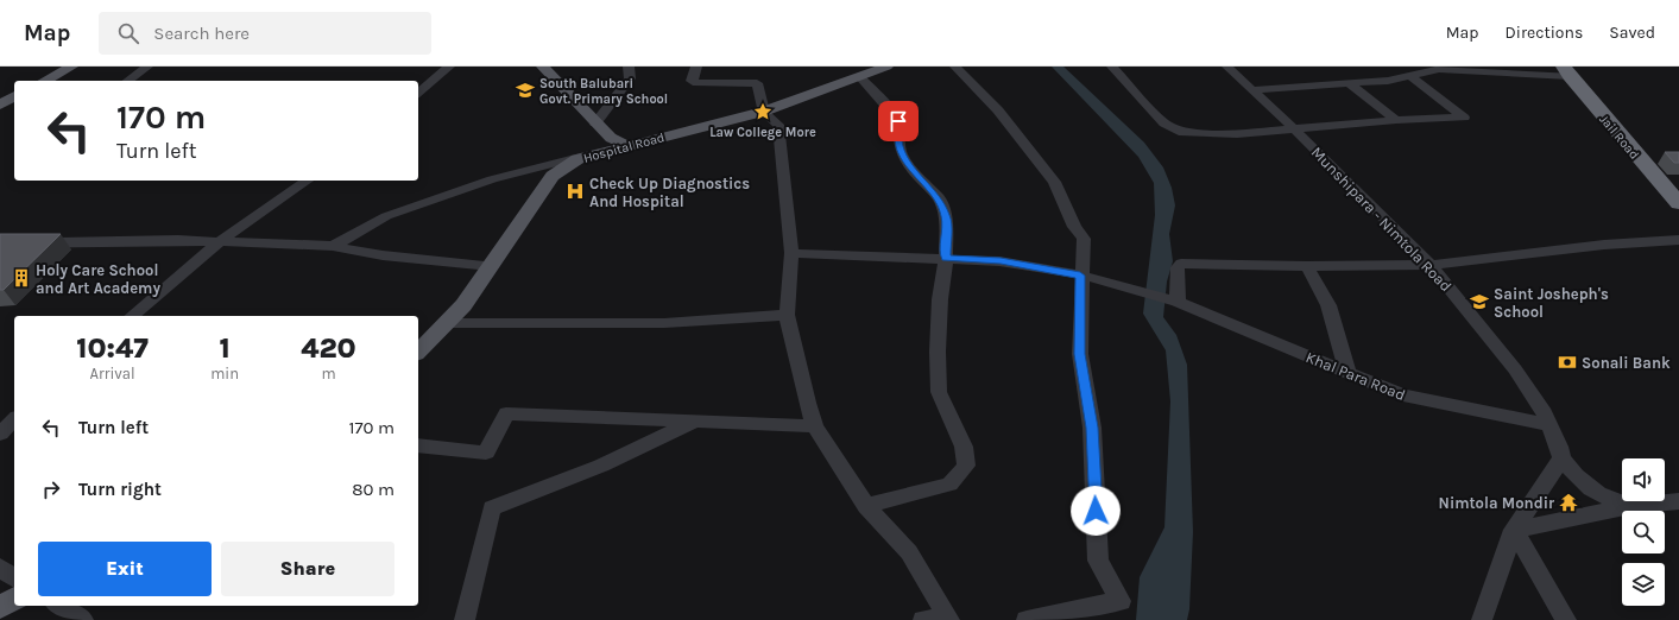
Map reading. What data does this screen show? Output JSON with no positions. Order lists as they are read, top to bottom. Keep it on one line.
{"streets":{"highway":["Jail Road"],"main road":["Hospital Road"],"street":["Munshipara - Nimtola Road","Khal Para Road"]},"crossings":[["Munshipara - Nimtola Road","Khal Para Road"]],"places":{"school or university":["South Balubari Govt. Primary School","Saint Josheph's School"],"place":["Law College More"],"hospital":["Check Up Diagnostics And Hospital"],"building":["Holy Care School and Art Academy"],"bank":["Sonali Bank"],"temple":["Nimtola Mondir"]},"page":{"header":"Map","search":"Search here","nav":["Map","Directions","Saved"],"turn":["170 m","Turn left"],"eta":["10:47","Arrival","1","min","420","m"],"list":[{"name":"Turn left","value":"170 m"},{"name":"Turn right","value":"80 m"}],"buttons":["Exit","Share"]}}
